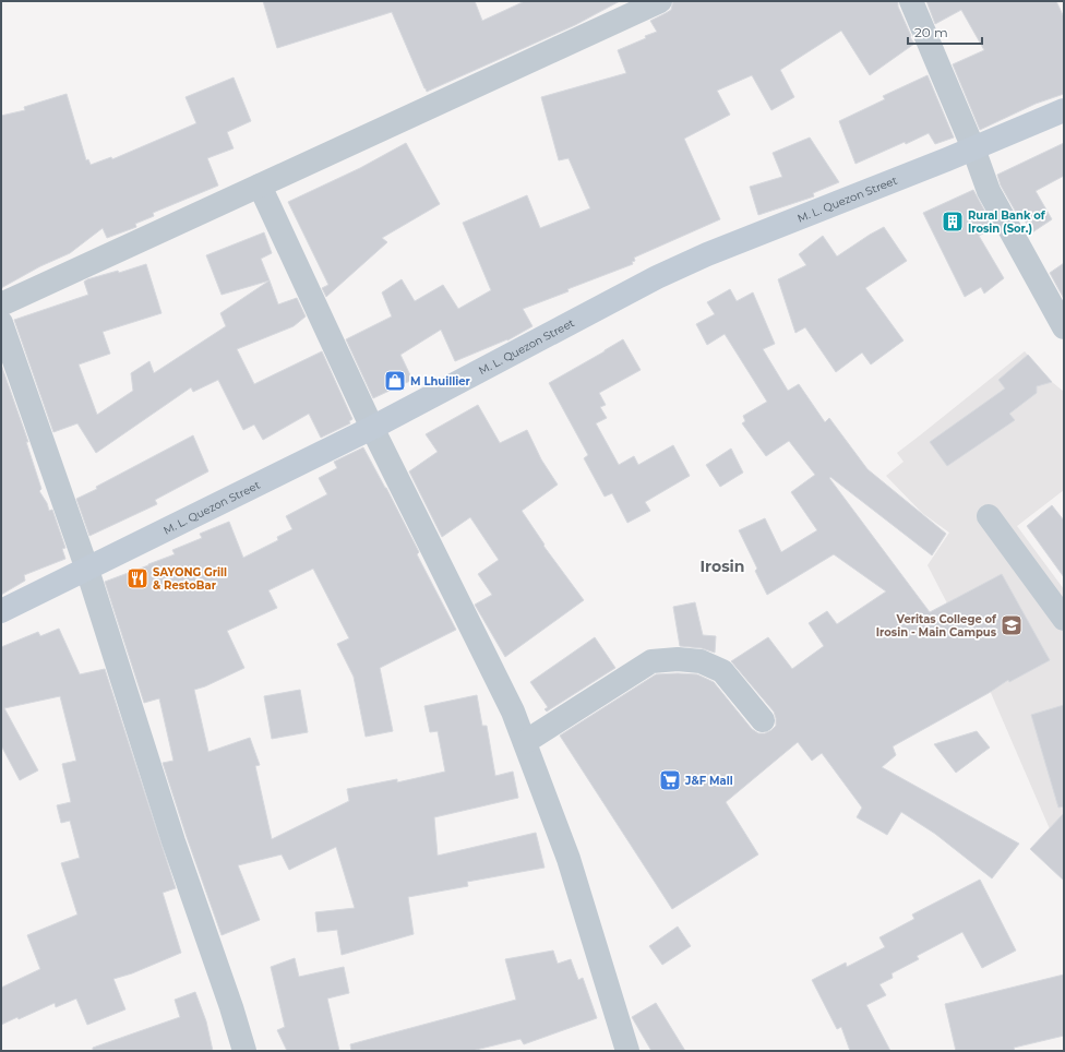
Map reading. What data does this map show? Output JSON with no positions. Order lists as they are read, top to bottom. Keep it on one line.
{"streets":{"main road":["M. L. Quezon Street"]},"districts":["Irosin"],"places":{"building":["Rural Bank of Irosin (Sor.)"],"shop":["M Lhuillier"],"restaurant":["SAYONG Grill & RestoBar"],"school or university":["Veritas College of Irosin - Main Campus"],"supermarket":["J&F Mall"]},"scale_bar":"20 m"}
